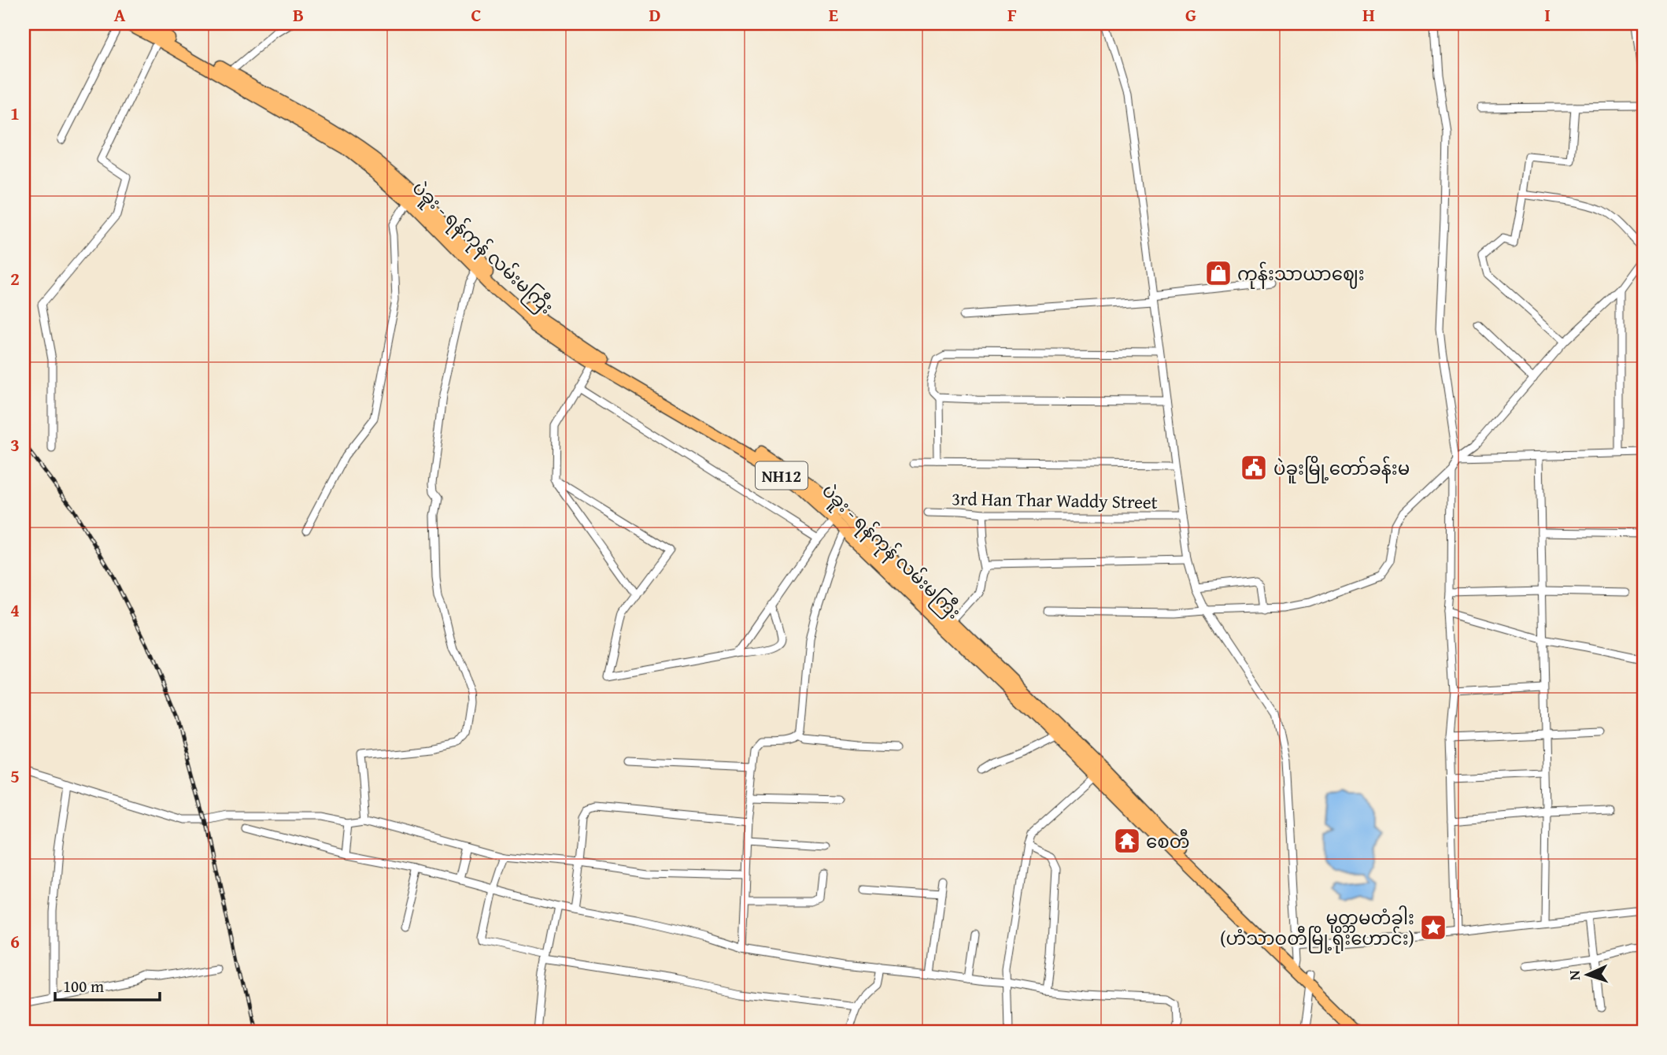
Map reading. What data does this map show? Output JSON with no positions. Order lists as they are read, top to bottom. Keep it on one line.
{"streets":{"highway":["ပဲခူး - ရန်ကုန် လမ်းမကြီး","NH12"],"street":["3rd Han Thar Waddy Street"]},"places":{"shop":["ကုန်းသာယာဈေး"],"public building":["ပဲခူးမြို့တော်ခန်းမ"],"temple":["စေတီ"],"place":["မုတ္တမတံခါး (ဟံသာဝတီမြို့ရိုးဟောင်း)"]},"scale_bar":"100 m","north":"left","grid":{"columns":["A","B","C","D","E","F","G","H","I"],"rows":["1","2","3","4","5","6"]}}
